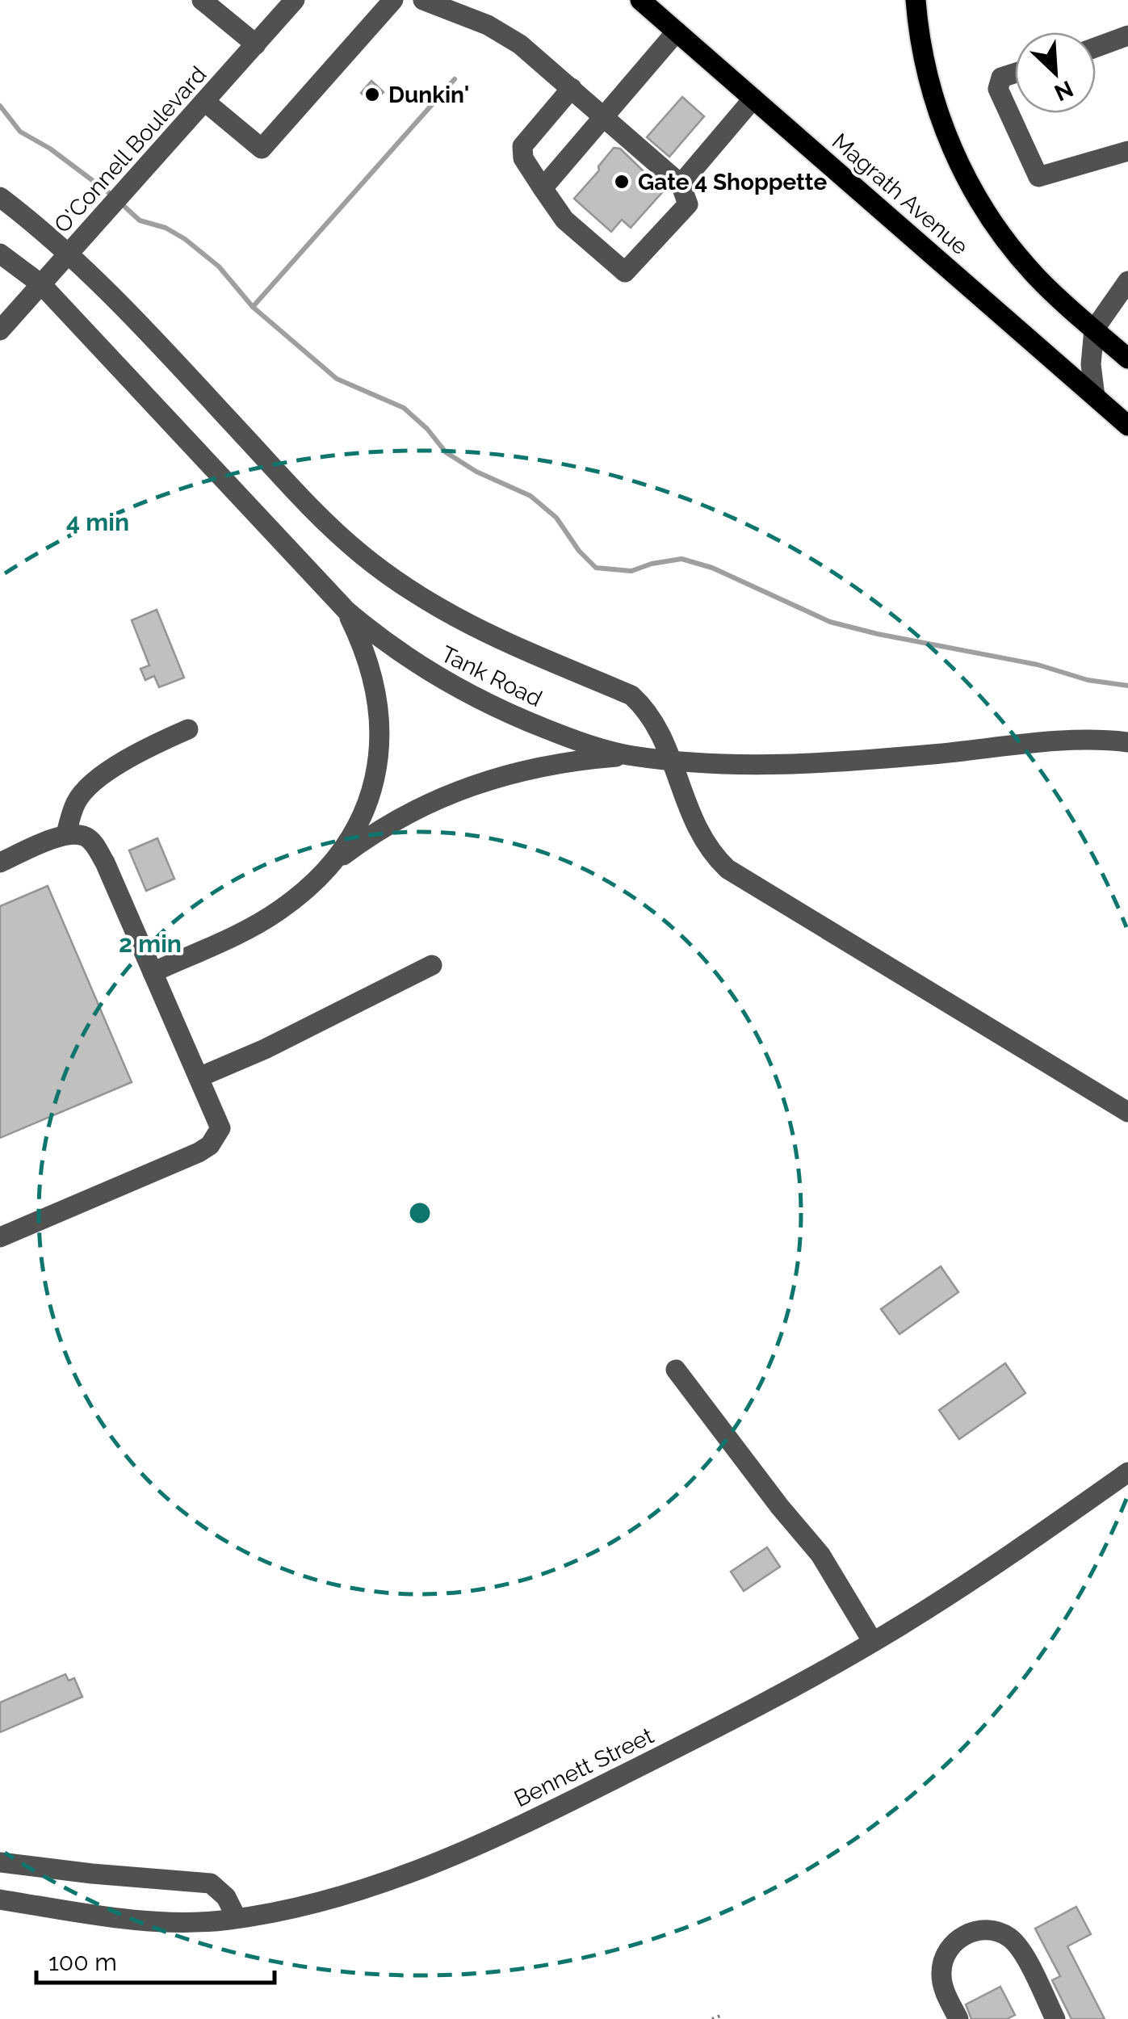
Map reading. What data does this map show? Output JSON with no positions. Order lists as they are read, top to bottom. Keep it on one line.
{"streets":{"main road":["Magrath Avenue"],"street":["O'Connell Boulevard","Tank Road","Bennett Street"]},"crossings":[["O'Connell Boulevard","Tank Road"]],"places":["Dunkin'","Gate 4 Shoppette"],"scale_bar":"100 m","north":"bottom right","rings":["4 min","2 min"]}
